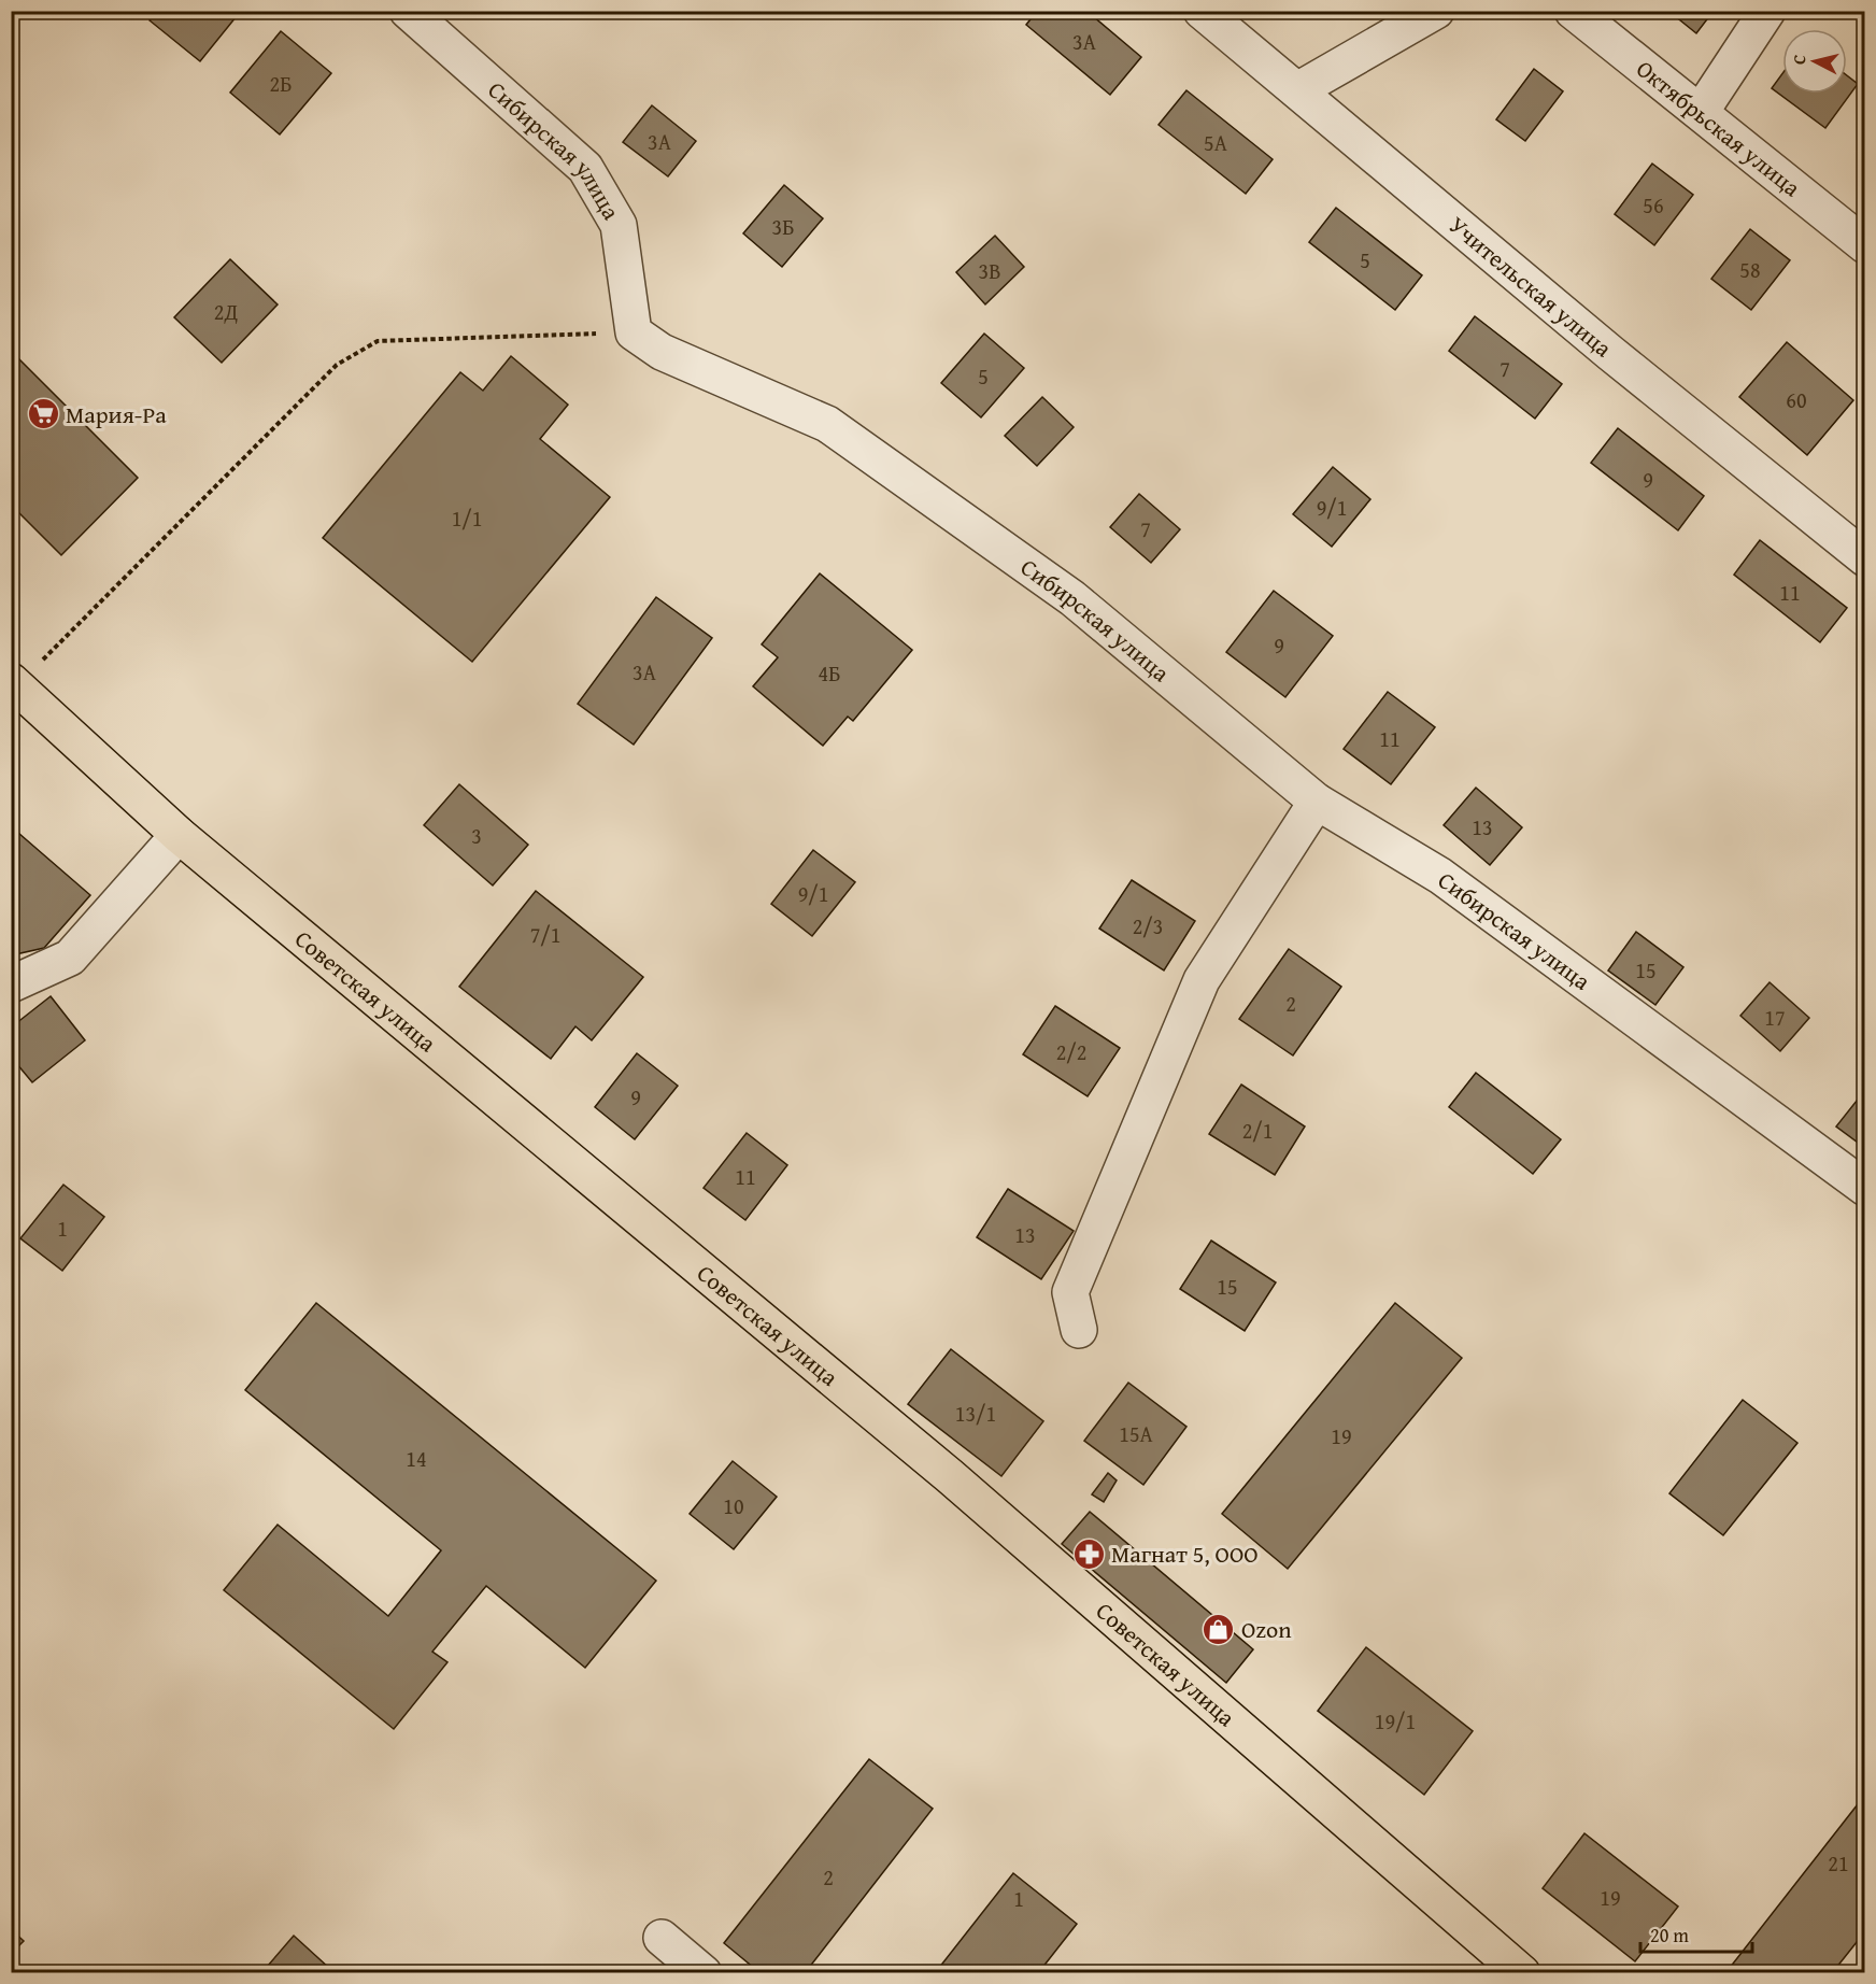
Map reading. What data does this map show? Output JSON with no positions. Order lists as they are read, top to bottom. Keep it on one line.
{"streets":{"main road":["Советская улица"],"street":["Октябрьская улица","Сибирская улица","Учительская улица"]},"places":{"supermarket":["Мария-Ра"],"pharmacy":["Магнат 5, ООО"],"shop":["Ozon"]},"house_numbers":["3А","2Б","3А","5А","56","3Б","5","58","3В","2Д","7","5","60","9","9/1","1/1","7","11","9","3А","4Б","11","13","3","9/1","2/3","7/1","15","2","17","2/2","9","2/1","11","1","13","15","13/1","15А","19","14","10","19/1","21","2","19","1"],"scale_bar":"20 m","north":"left"}
